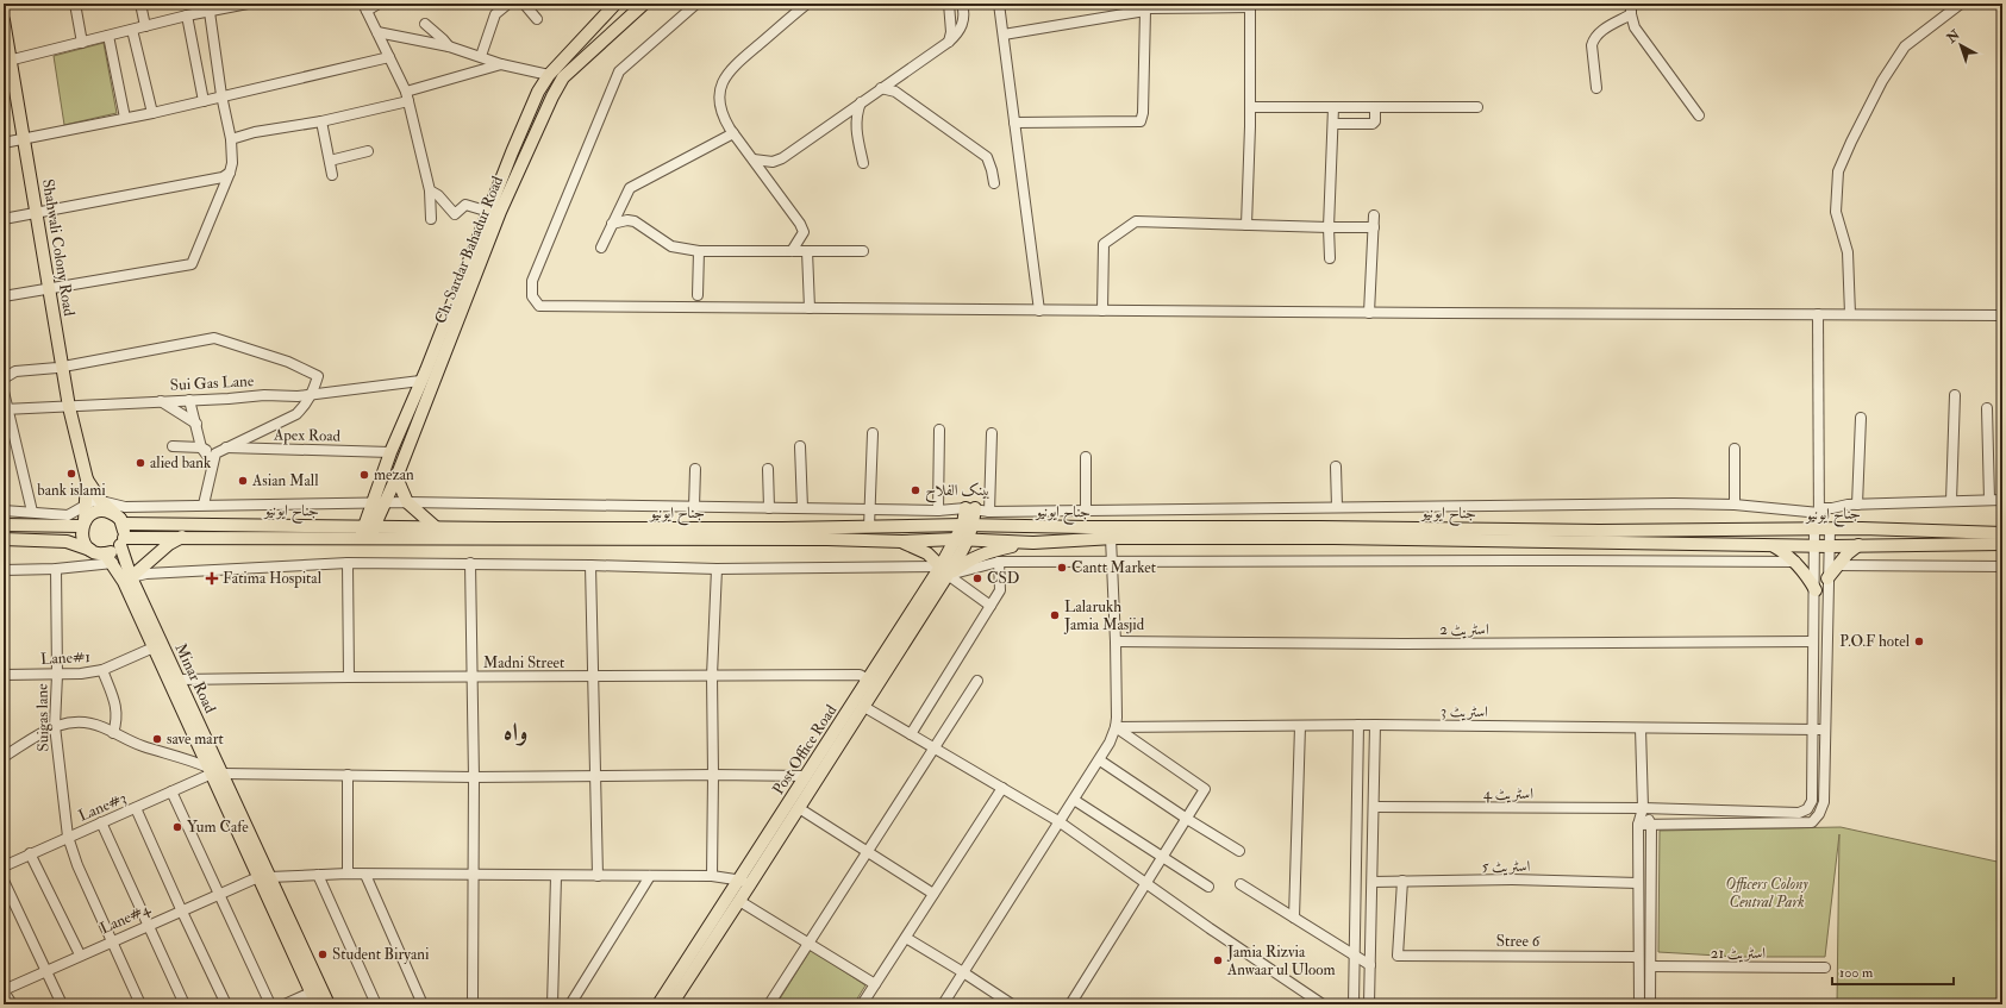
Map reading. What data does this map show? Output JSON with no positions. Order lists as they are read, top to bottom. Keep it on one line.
{"streets":{"main road":["Shahwali Colony Road","Ch. Sardar Bahadur Road","جناح ایونیو","Minar Road","Post Office Road"],"street":["Sui Gas Lane","Apex Road","اسٹریٹ 2","Lane#1","Madni Street","اسٹریٹ 3","Suigas lane","اسٹریٹ 4","Lane#3","اسٹریٹ 5","Lane#4","Stree 6","اسٹریٹ 21"]},"crossings":[["Shahwali Colony Road","Sui Gas Lane"],["Shahwali Colony Road","جناح ایونیو"],["Shahwali Colony Road","Minar Road"],["Ch. Sardar Bahadur Road","Sui Gas Lane"],["Ch. Sardar Bahadur Road","Apex Road"],["Ch. Sardar Bahadur Road","جناح ایونیو"],["جناح ایونیو","Minar Road"],["جناح ایونیو","Post Office Road"],["جناح ایونیو","اسٹریٹ 4"],["اسٹریٹ 2","اسٹریٹ 4"],["Lane#1","Minar Road"],["Lane#1","Suigas lane"],["Madni Street","Minar Road"],["Madni Street","Post Office Road"],["Minar Road","Lane#3"],["Minar Road","Lane#4"],["اسٹریٹ 3","اسٹریٹ 4"],["Suigas lane","Lane#3"],["Suigas lane","Lane#4"],["Post Office Road","Lane#4"],["اسٹریٹ 5","Stree 6"]],"districts":["واہ"],"parks":["Officers Colony Central Park"],"places":{"other":["alied bank","bank islami","mezan","Asian Mall","بینک الفلاح","Cantt Market","CSD","Lalarukh Jamia Masjid","P.O.F hotel","save mart","Yum Cafe","Student Biryani","Jamia Rizvia Anwaar ul Uloom"],"health":["Fatima Hospital"]},"scale_bar":"100 m","north":"top left"}
